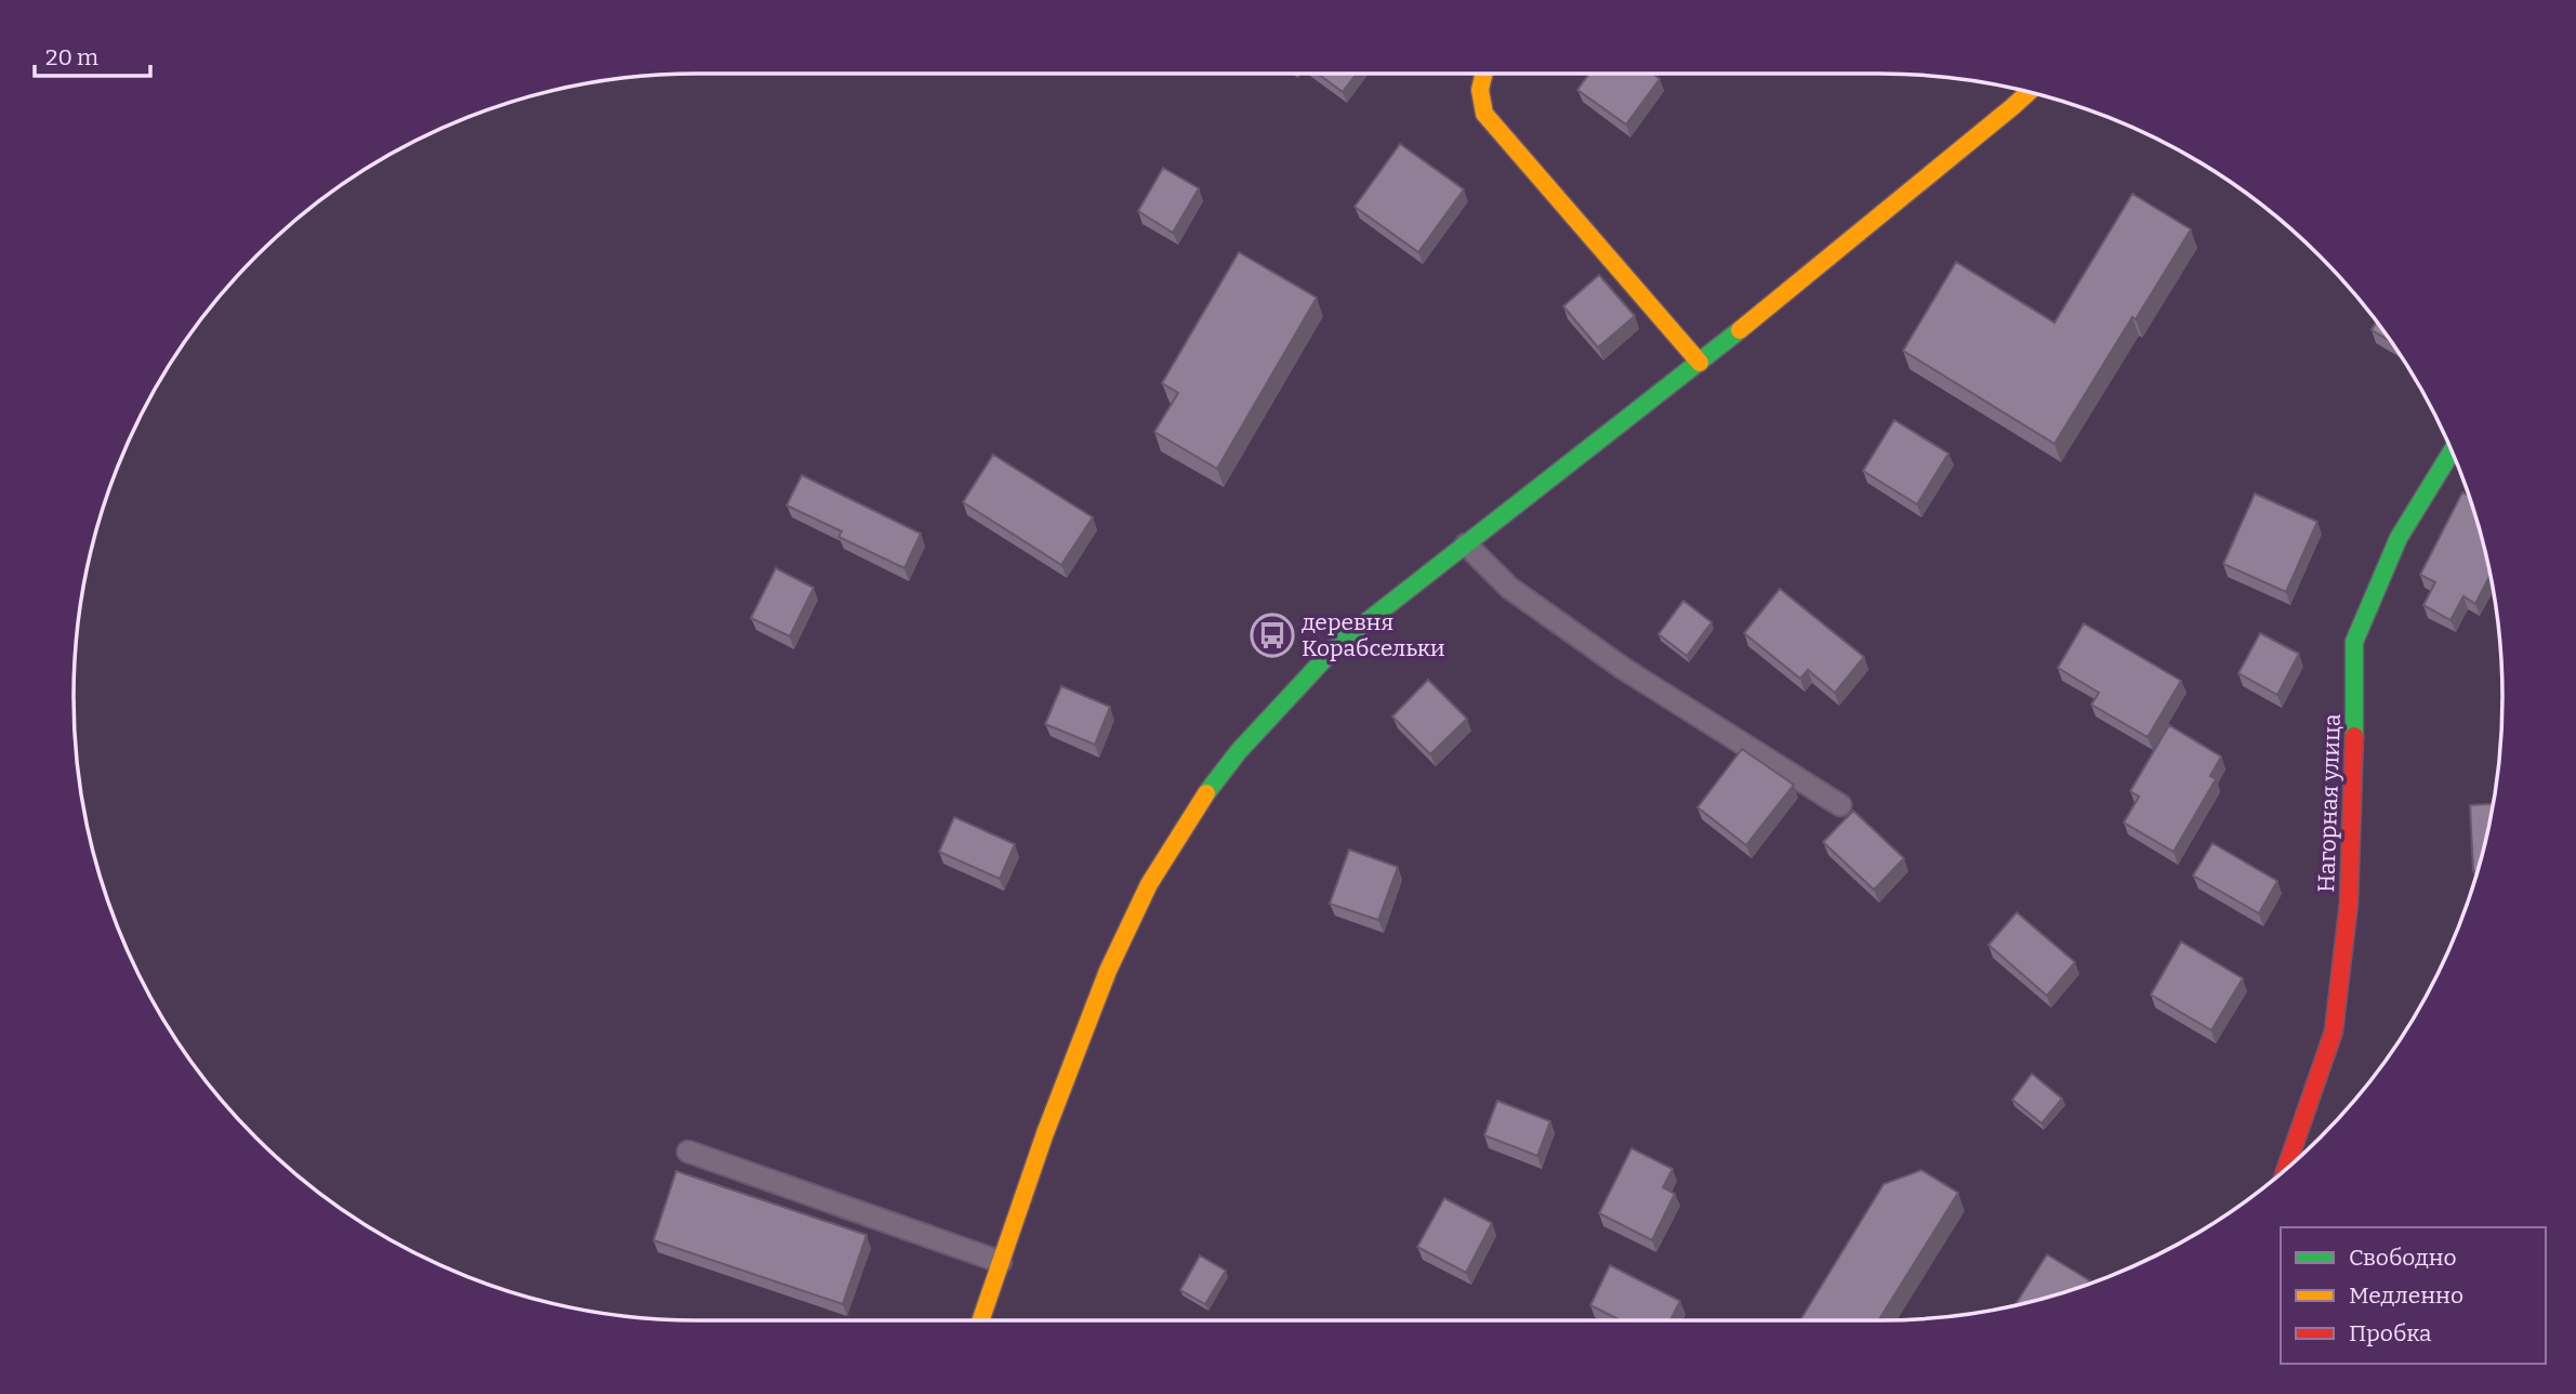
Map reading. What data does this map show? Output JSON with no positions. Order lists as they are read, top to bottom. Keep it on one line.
{"streets":{"main road":["Нагорная улица"]},"places":{"bus stop":["деревня Корабсельки"]},"legend":["Свободно","Медленно","Пробка"],"scale_bar":"20 m"}
